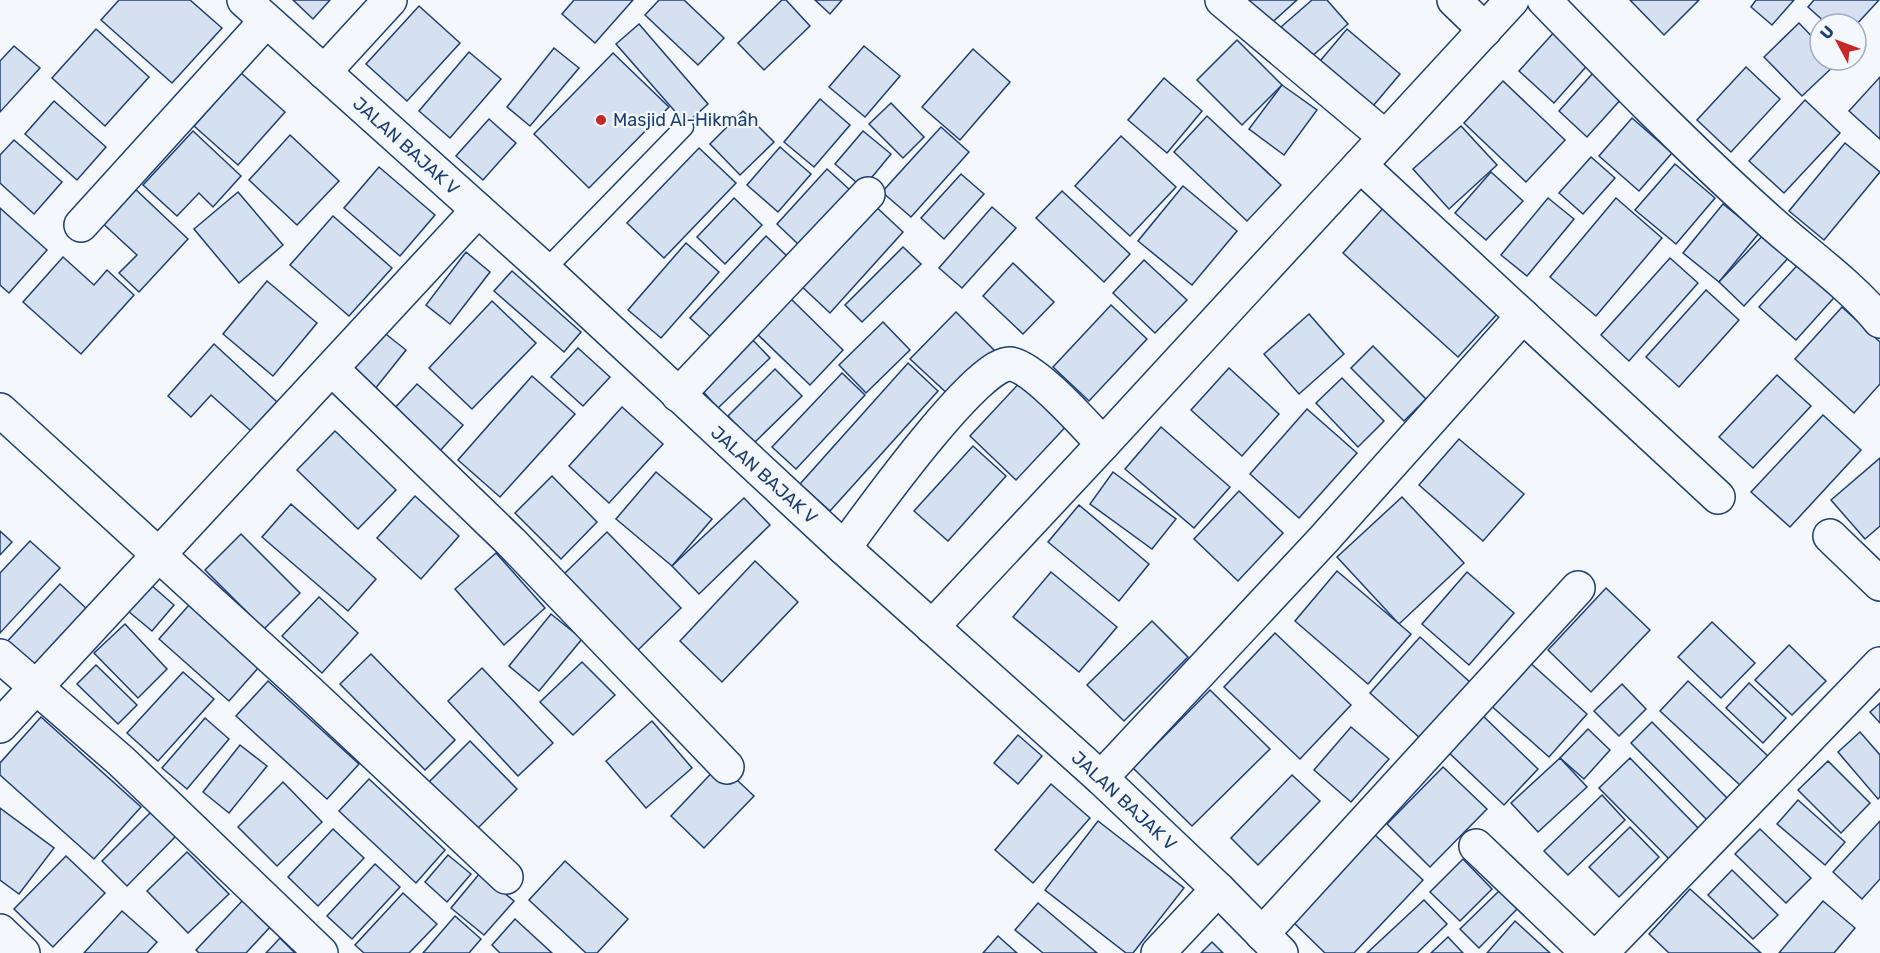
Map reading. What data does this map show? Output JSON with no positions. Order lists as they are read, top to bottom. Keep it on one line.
{"streets":{"street":["JALAN BAJAK V"]},"places":["Masjid Al-Hikmah"],"north":"top left"}
